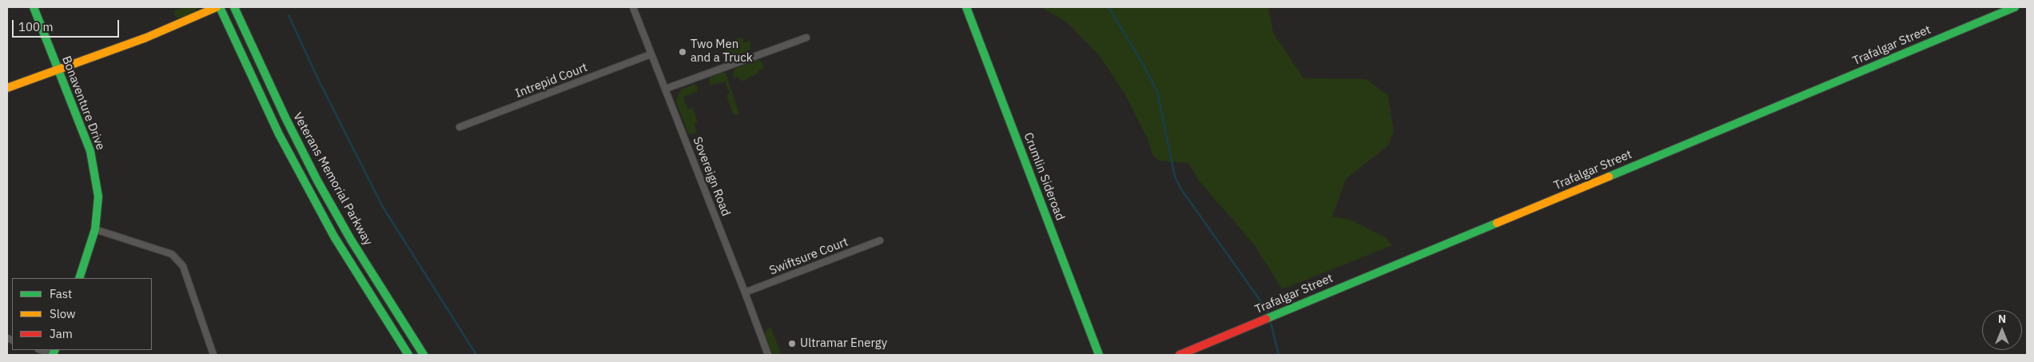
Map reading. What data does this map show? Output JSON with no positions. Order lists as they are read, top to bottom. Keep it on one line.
{"streets":{"main road":["Trafalgar Street","Bonaventure Drive","Crumlin Sideroad","Veterans Memorial Parkway"],"street":["Intrepid Court","Sovereign Road","Swiftsure Court"]},"crossings":[["Intrepid Court","Sovereign Road"],["Sovereign Road","Swiftsure Court"]],"places":["Two Men and a Truck","Ultramar Energy"],"legend":["Fast","Slow","Jam"],"scale_bar":"100 m","north":"top"}
